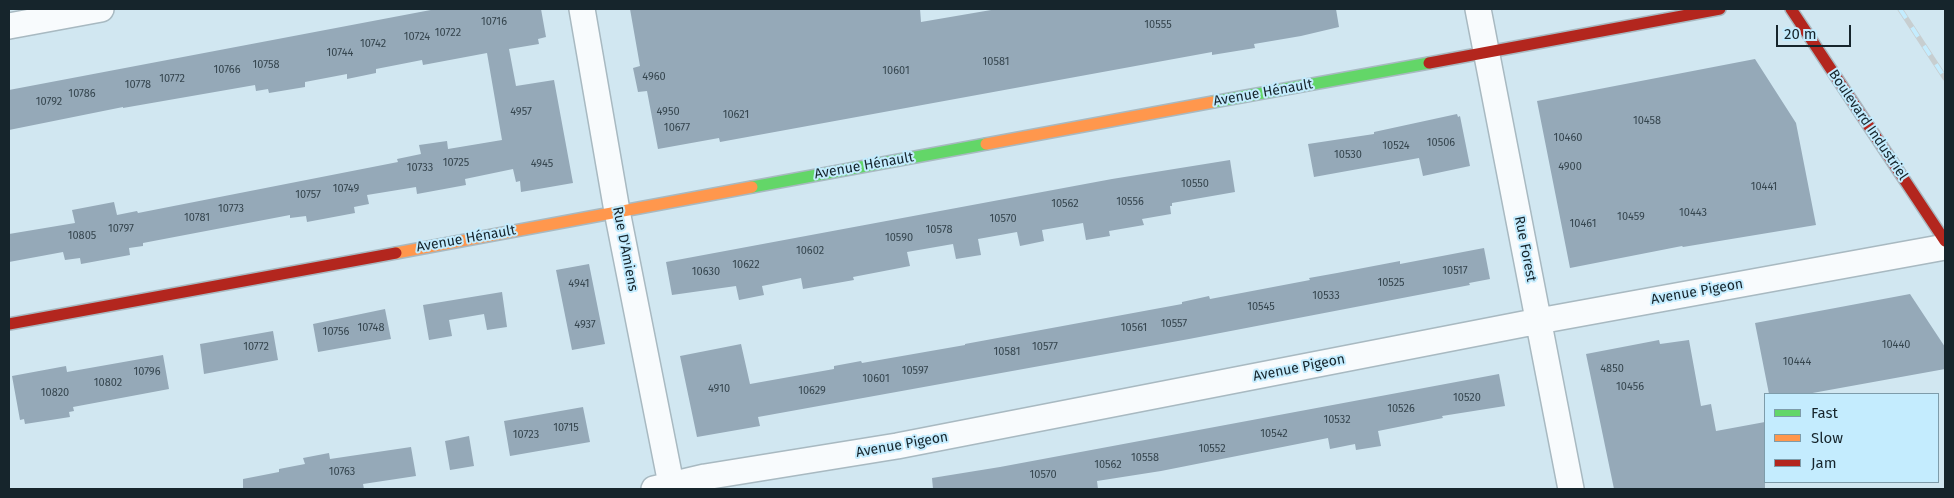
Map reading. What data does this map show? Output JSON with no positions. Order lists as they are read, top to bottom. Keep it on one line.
{"streets":{"street":["Avenue Hénault","Boulevard Industriel","Rue D'Amiens","Rue Forest","Avenue Pigeon"]},"crossings":[["Avenue Hénault","Rue D'Amiens"],["Avenue Hénault","Rue Forest"],["Rue D'Amiens","Avenue Pigeon"],["Rue Forest","Avenue Pigeon"]],"house_numbers":["10716","10555","10722","10724","10742","10744","10581","10758","10766","10601","4960","10772","10778","10786","10792","4957","4950","10621","10458","10677","10460","10506","10524","10530","10725","4945","4900","10733","10550","10441","10749","10757","10556","10562","10773","10443","10459","10781","10570","10461","10797","10578","10805","10590","10602","10622","10517","10630","10525","4941","10533","10545","10557","4937","10748","10561","10756","10440","10772","10577","10581","10444","4850","10597","10796","10601","10802","10456","4910","10629","10820","10520","10526","10532","10715","10542","10723","10552","10558","10562","10763","10570"],"legend":["Fast","Slow","Jam"],"scale_bar":"20 m"}
